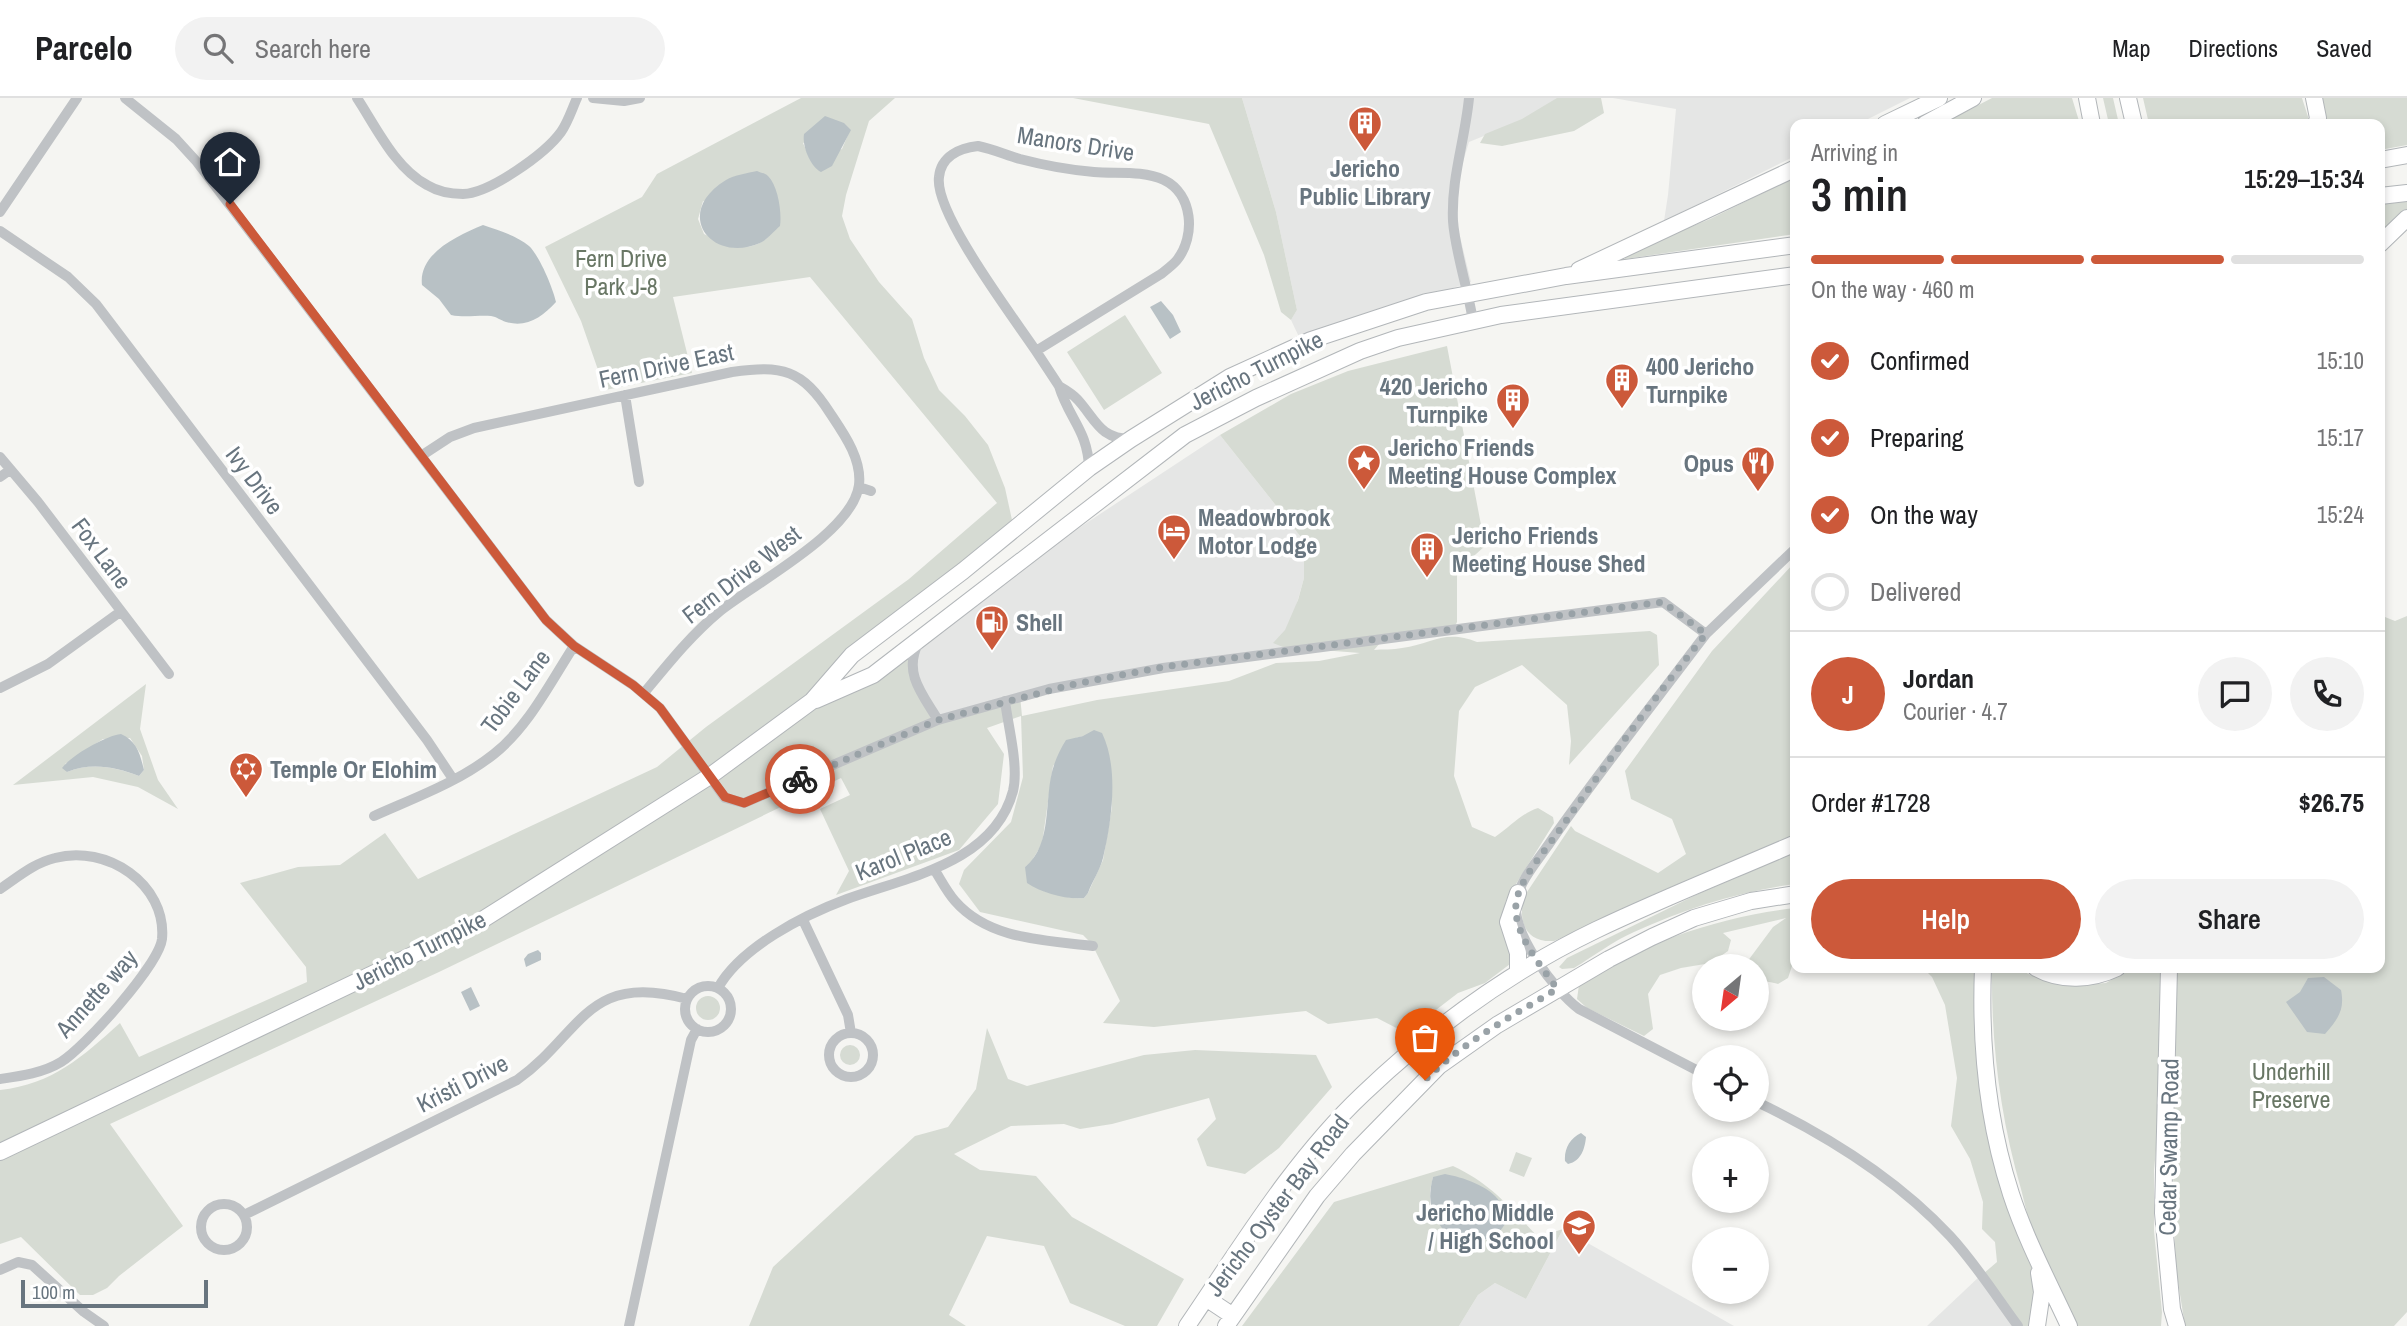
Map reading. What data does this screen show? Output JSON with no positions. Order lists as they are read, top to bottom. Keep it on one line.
{"streets":{"main road":["Jericho Turnpike","Cedar Swamp Road","Jericho Oyster Bay Road"],"street":["Manors Drive","Fern Drive East","Ivy Drive","Fox Lane","Fern Drive West","Tobie Lane","Karol Place","Annette way","Kristi Drive"]},"crossings":[["Manors Drive","Jericho Turnpike"],["Fern Drive East","Fern Drive West"],["Ivy Drive","Tobie Lane"],["Karol Place","Kristi Drive"]],"parks":["Fern Drive Park J-8","Underhill Preserve"],"places":{"building":["Jericho Public Library","400 Jericho Turnpike","420 Jericho Turnpike","Jericho Friends Meeting House Shed"],"place":["Jericho Friends Meeting House Complex"],"restaurant":["Opus"],"hotel":["Meadowbrook Motor Lodge"],"fuel station":["Shell"],"synagogue":["Temple Or Elohim"],"school or university":["Jericho Middle / High School"]},"scale_bar":"100 m","north":"bottom left","page":{"header":"Parcelo","search":"Search here","nav":["Map","Directions","Saved"],"heading":["3 min","Arriving in","15:29–15:34"],"panel":["Jordan","Courier · 4.7","Order #1728","$26.75"],"bar":"On the way · 460 m","list":[["Confirmed","15:10"],["Preparing","15:17"],["On the way","15:24"],"Delivered"],"round":"J","buttons":["Help","Share"],"map_buttons":["+","−"],"scale":"100 m"}}
